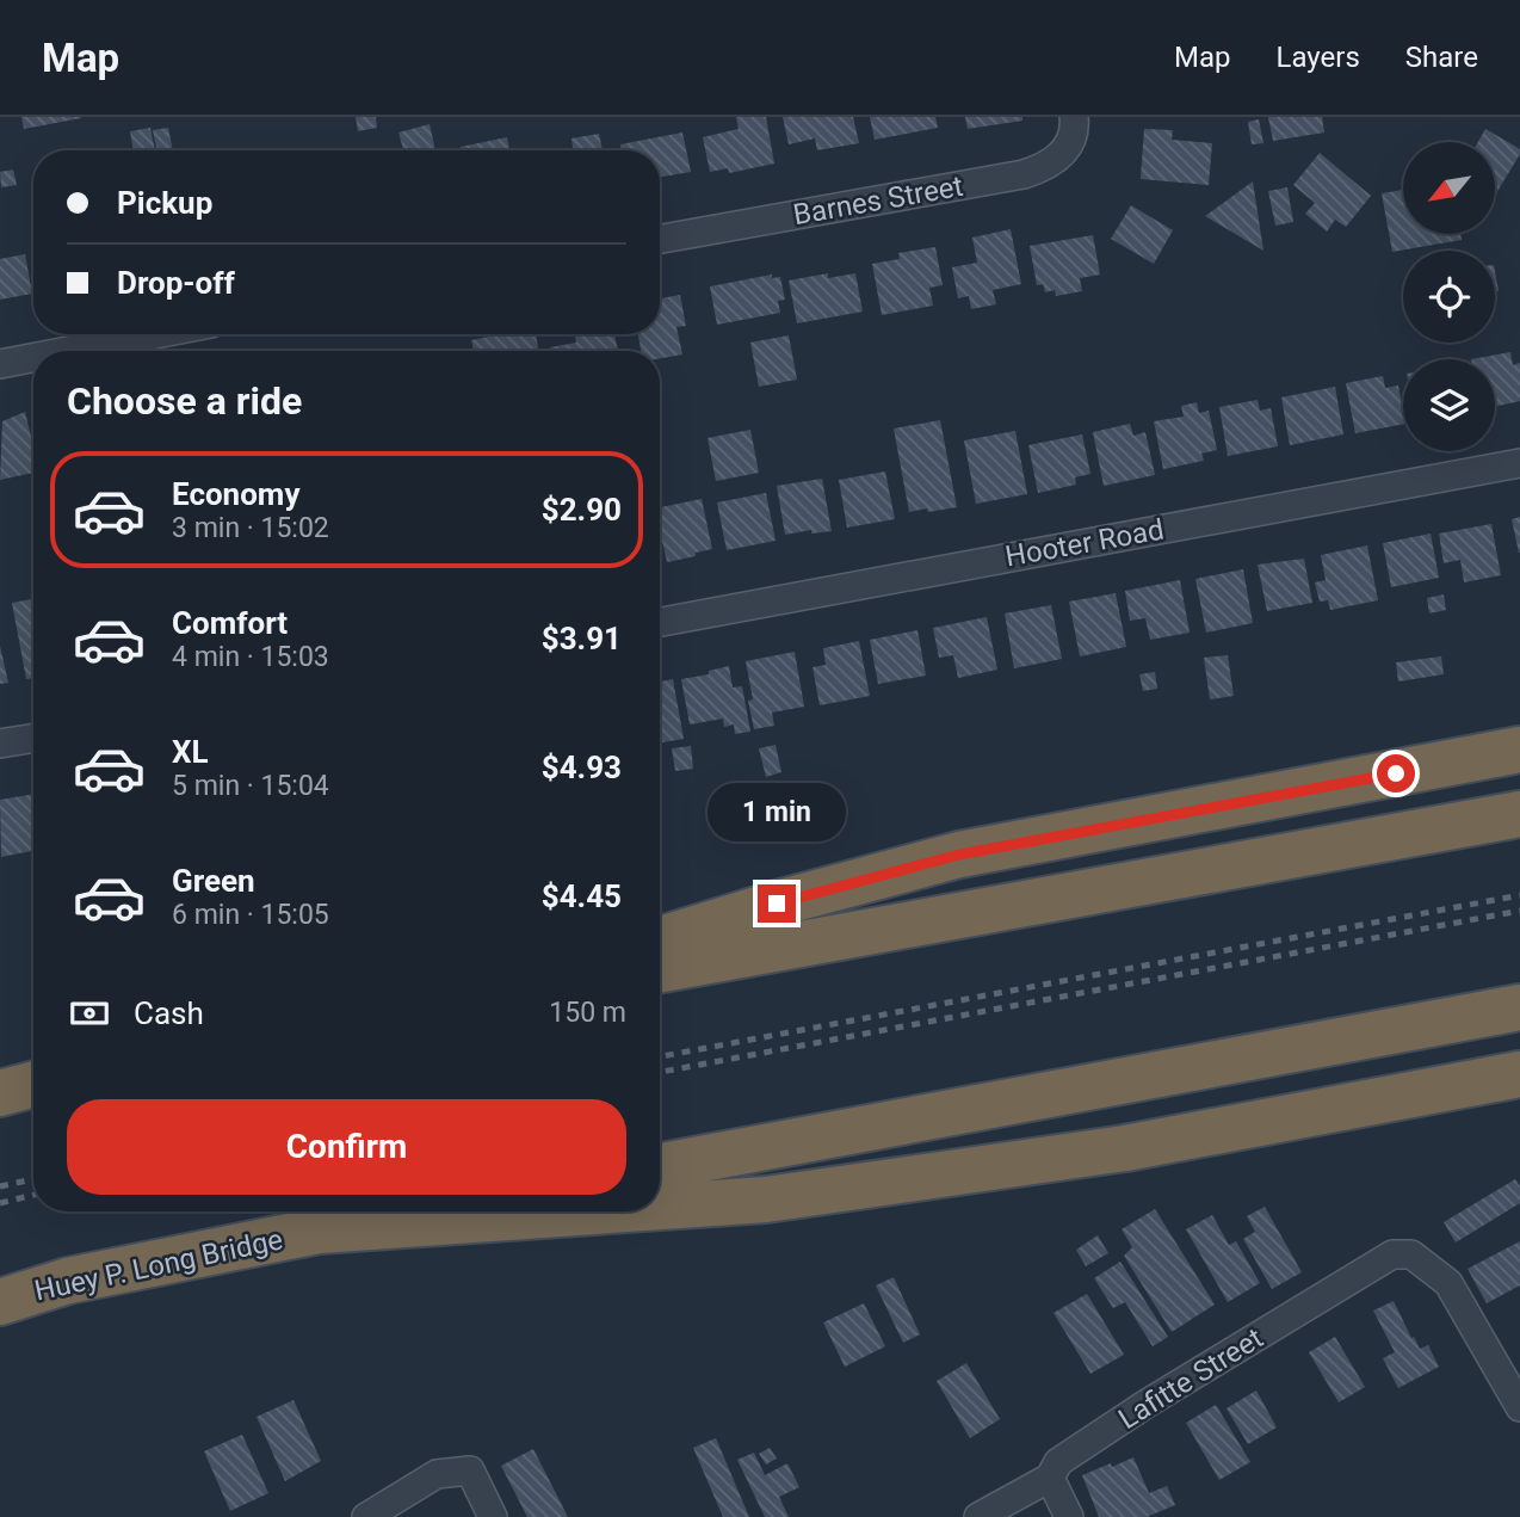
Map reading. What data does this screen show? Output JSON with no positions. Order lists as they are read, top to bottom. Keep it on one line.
{"streets":{"highway":["Huey P. Long Bridge"],"street":["Barnes Street","Hooter Road","Lafitte Street"]},"north":"bottom left","page":{"header":"Map","nav":["Map","Layers","Share"],"banner":["Pickup","Drop-off"],"heading":"Choose a ride","list":[{"name":"Economy","note":"3 min · 15:02","value":"$2.90"},{"name":"Comfort","note":"4 min · 15:03","value":"$3.91"},{"name":"XL","note":"5 min · 15:04","value":"$4.93"},{"name":"Green","note":"6 min · 15:05","value":"$4.45"}],"bubble":"1 min","pay":["Cash","150 m"],"buttons":"Confirm"}}
